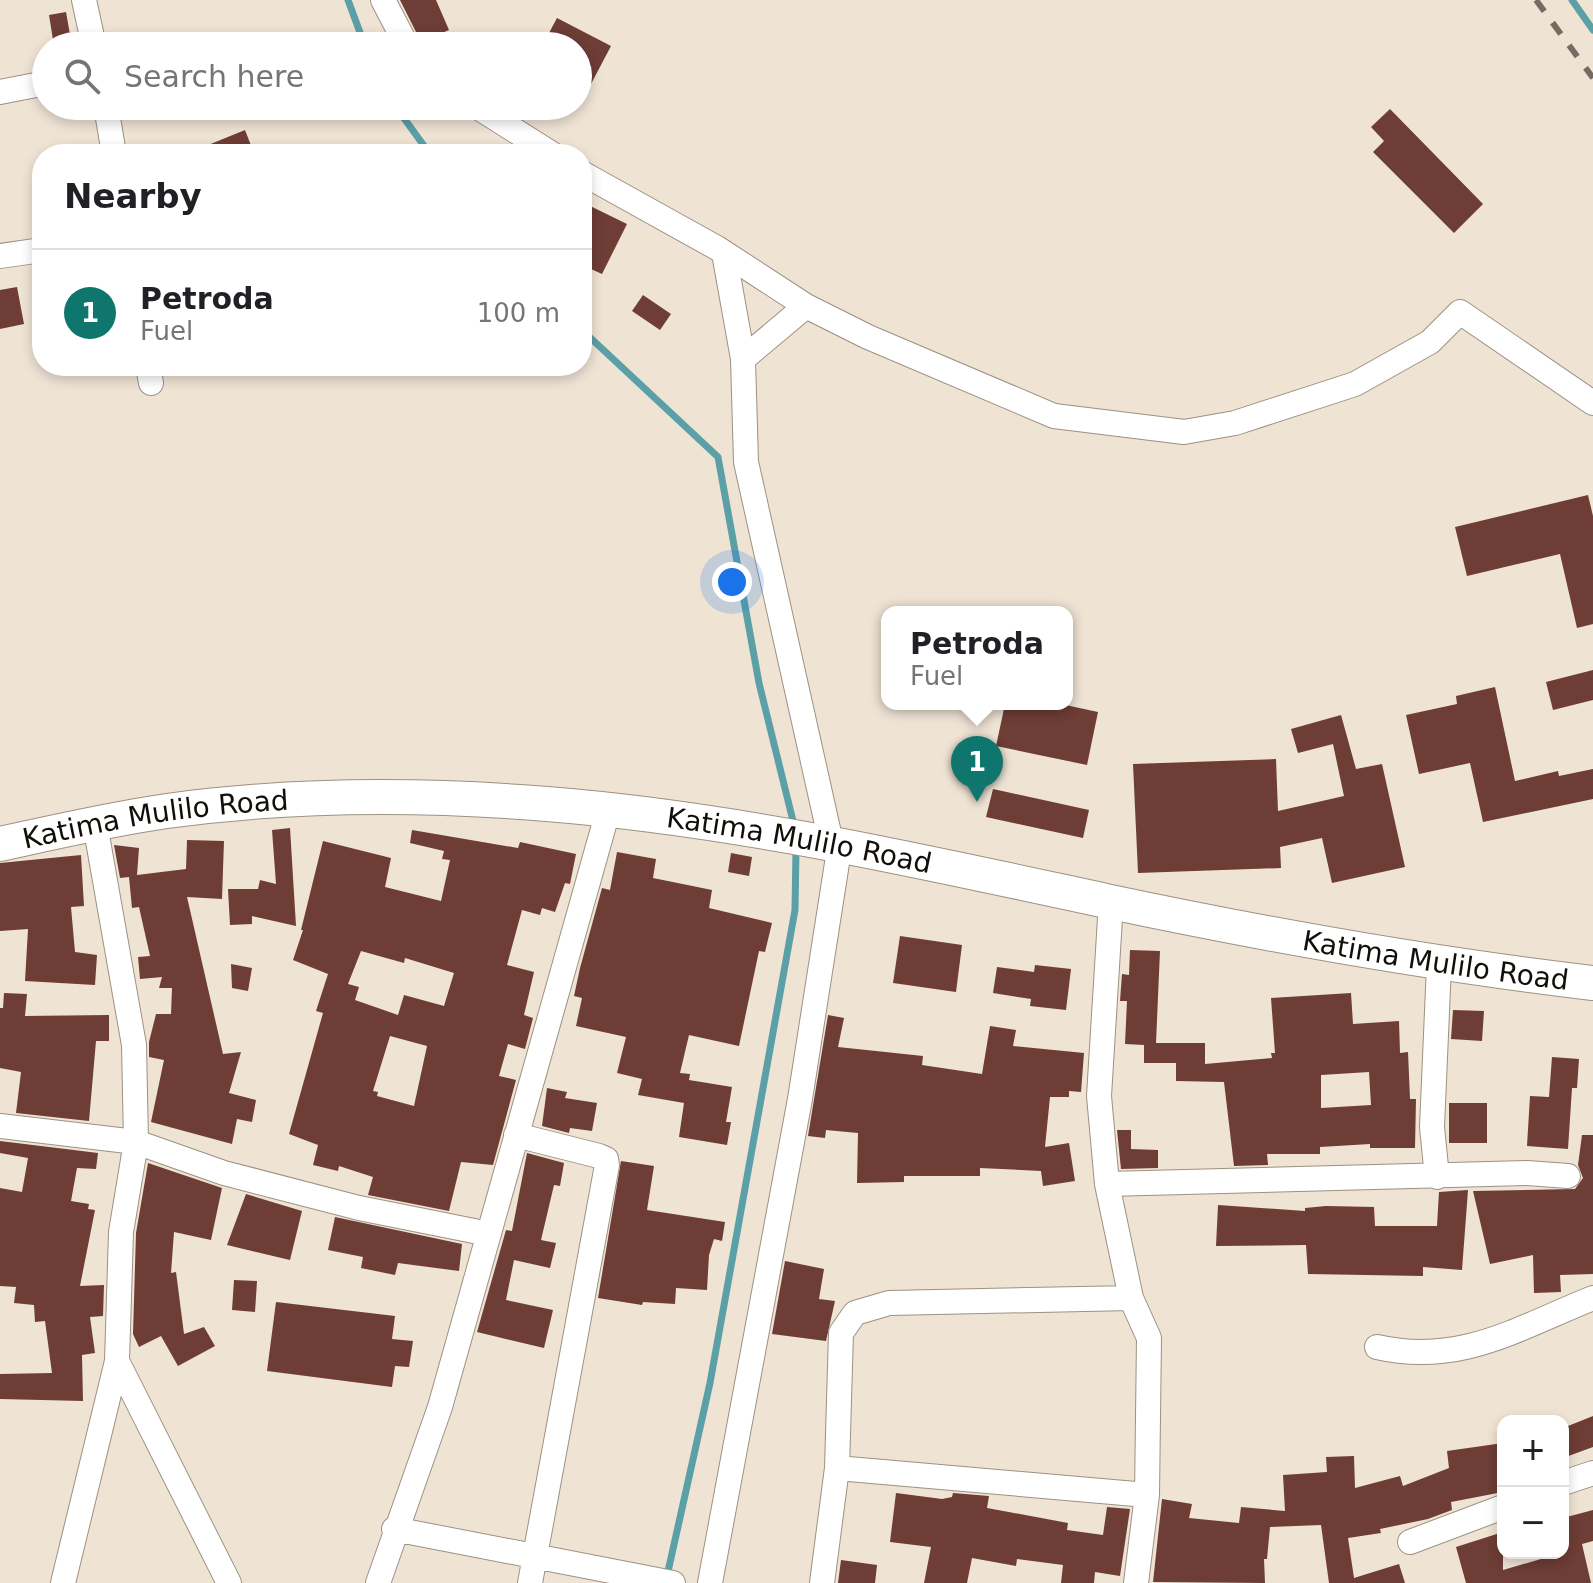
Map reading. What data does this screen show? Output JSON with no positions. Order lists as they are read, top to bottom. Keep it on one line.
{"streets":{"main road":["Katima Mulilo Road"]},"page":{"search":"Search here","heading":"Nearby","list":[{"mark":"1","name":"Petroda","note":"Fuel","value":"100 m"}],"popup":["Petroda","Fuel"],"pins":"1","map_buttons":["+","−"]}}
